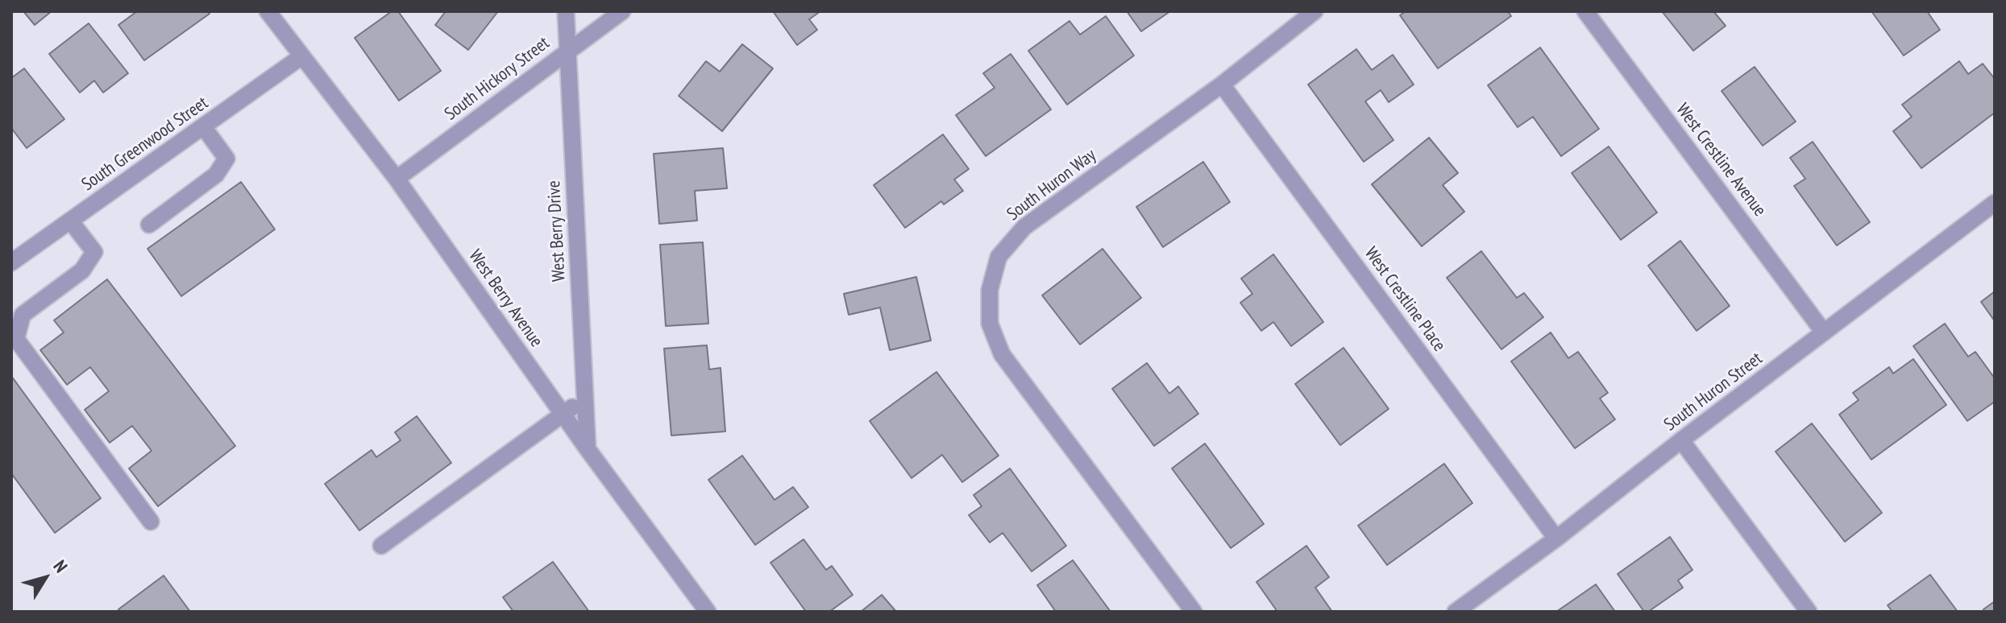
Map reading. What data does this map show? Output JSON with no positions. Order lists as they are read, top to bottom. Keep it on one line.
{"streets":{"street":["South Hickory Street","South Greenwood Street","West Crestline Avenue","South Huron Way","West Berry Drive","West Berry Avenue","West Crestline Place","South Huron Street"]},"crossings":[["South Hickory Street","West Berry Drive"],["South Hickory Street","West Berry Avenue"],["South Greenwood Street","West Berry Avenue"],["West Crestline Avenue","South Huron Street"],["South Huron Way","West Crestline Place"],["West Berry Drive","West Berry Avenue"],["West Crestline Place","South Huron Street"]],"north":"top right"}
